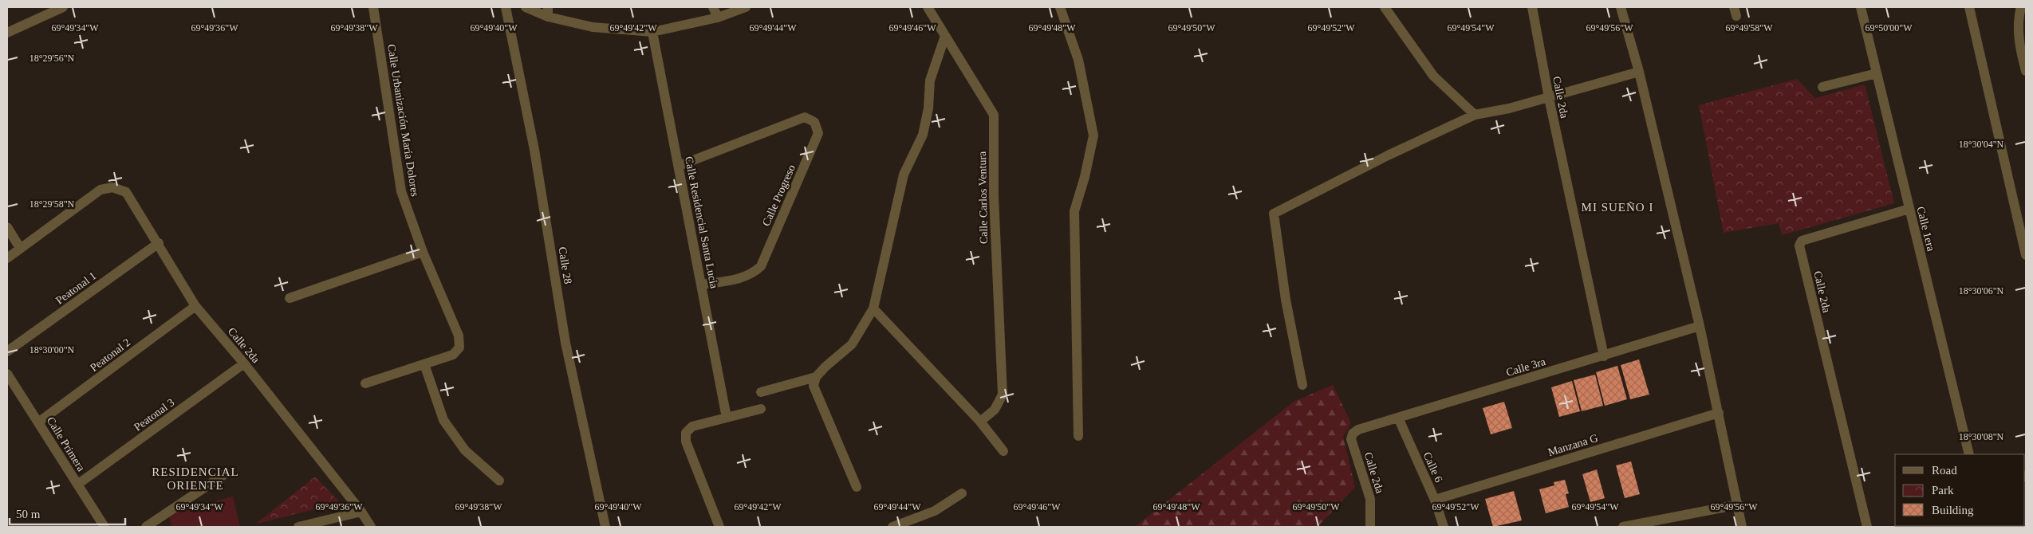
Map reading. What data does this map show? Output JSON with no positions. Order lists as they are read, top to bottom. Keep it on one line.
{"streets":{"street":["Calle 2da","Calle Urbanización María Dolores","Calle Progreso","Calle Carlos Ventura","Calle Residencial Santa Lucia","Calle 1era","Calle 28","Peatonal 1","Peatonal 2","Calle 3ra","Peatonal 3","Calle Primera","Manzana G","Calle 6"]},"crossings":[["Calle 2da","Calle 1era"],["Calle 2da","Peatonal 1"],["Calle 2da","Peatonal 2"],["Calle 2da","Calle 3ra"],["Calle 2da","Peatonal 3"],["Calle Progreso","Calle Residencial Santa Lucia"],["Peatonal 2","Calle Primera"],["Calle 3ra","Calle 6"],["Peatonal 3","Calle Primera"],["Manzana G","Calle 6"]],"districts":["MI SUEÑO I","RESIDENCIAL ORIENTE"],"legend":["Road","Park","Building"],"scale_bar":"50 m","coordinates":["69°49'34\"W","69°49'36\"W","69°49'38\"W","69°49'40\"W","69°49'42\"W","69°49'44\"W","69°49'46\"W","69°49'48\"W","69°49'50\"W","69°49'52\"W","69°49'54\"W","69°49'56\"W","69°49'58\"W","69°50'00\"W","18°29'56\"N","18°30'04\"N","18°29'58\"N","18°30'06\"N","18°30'00\"N","18°30'08\"N"]}
